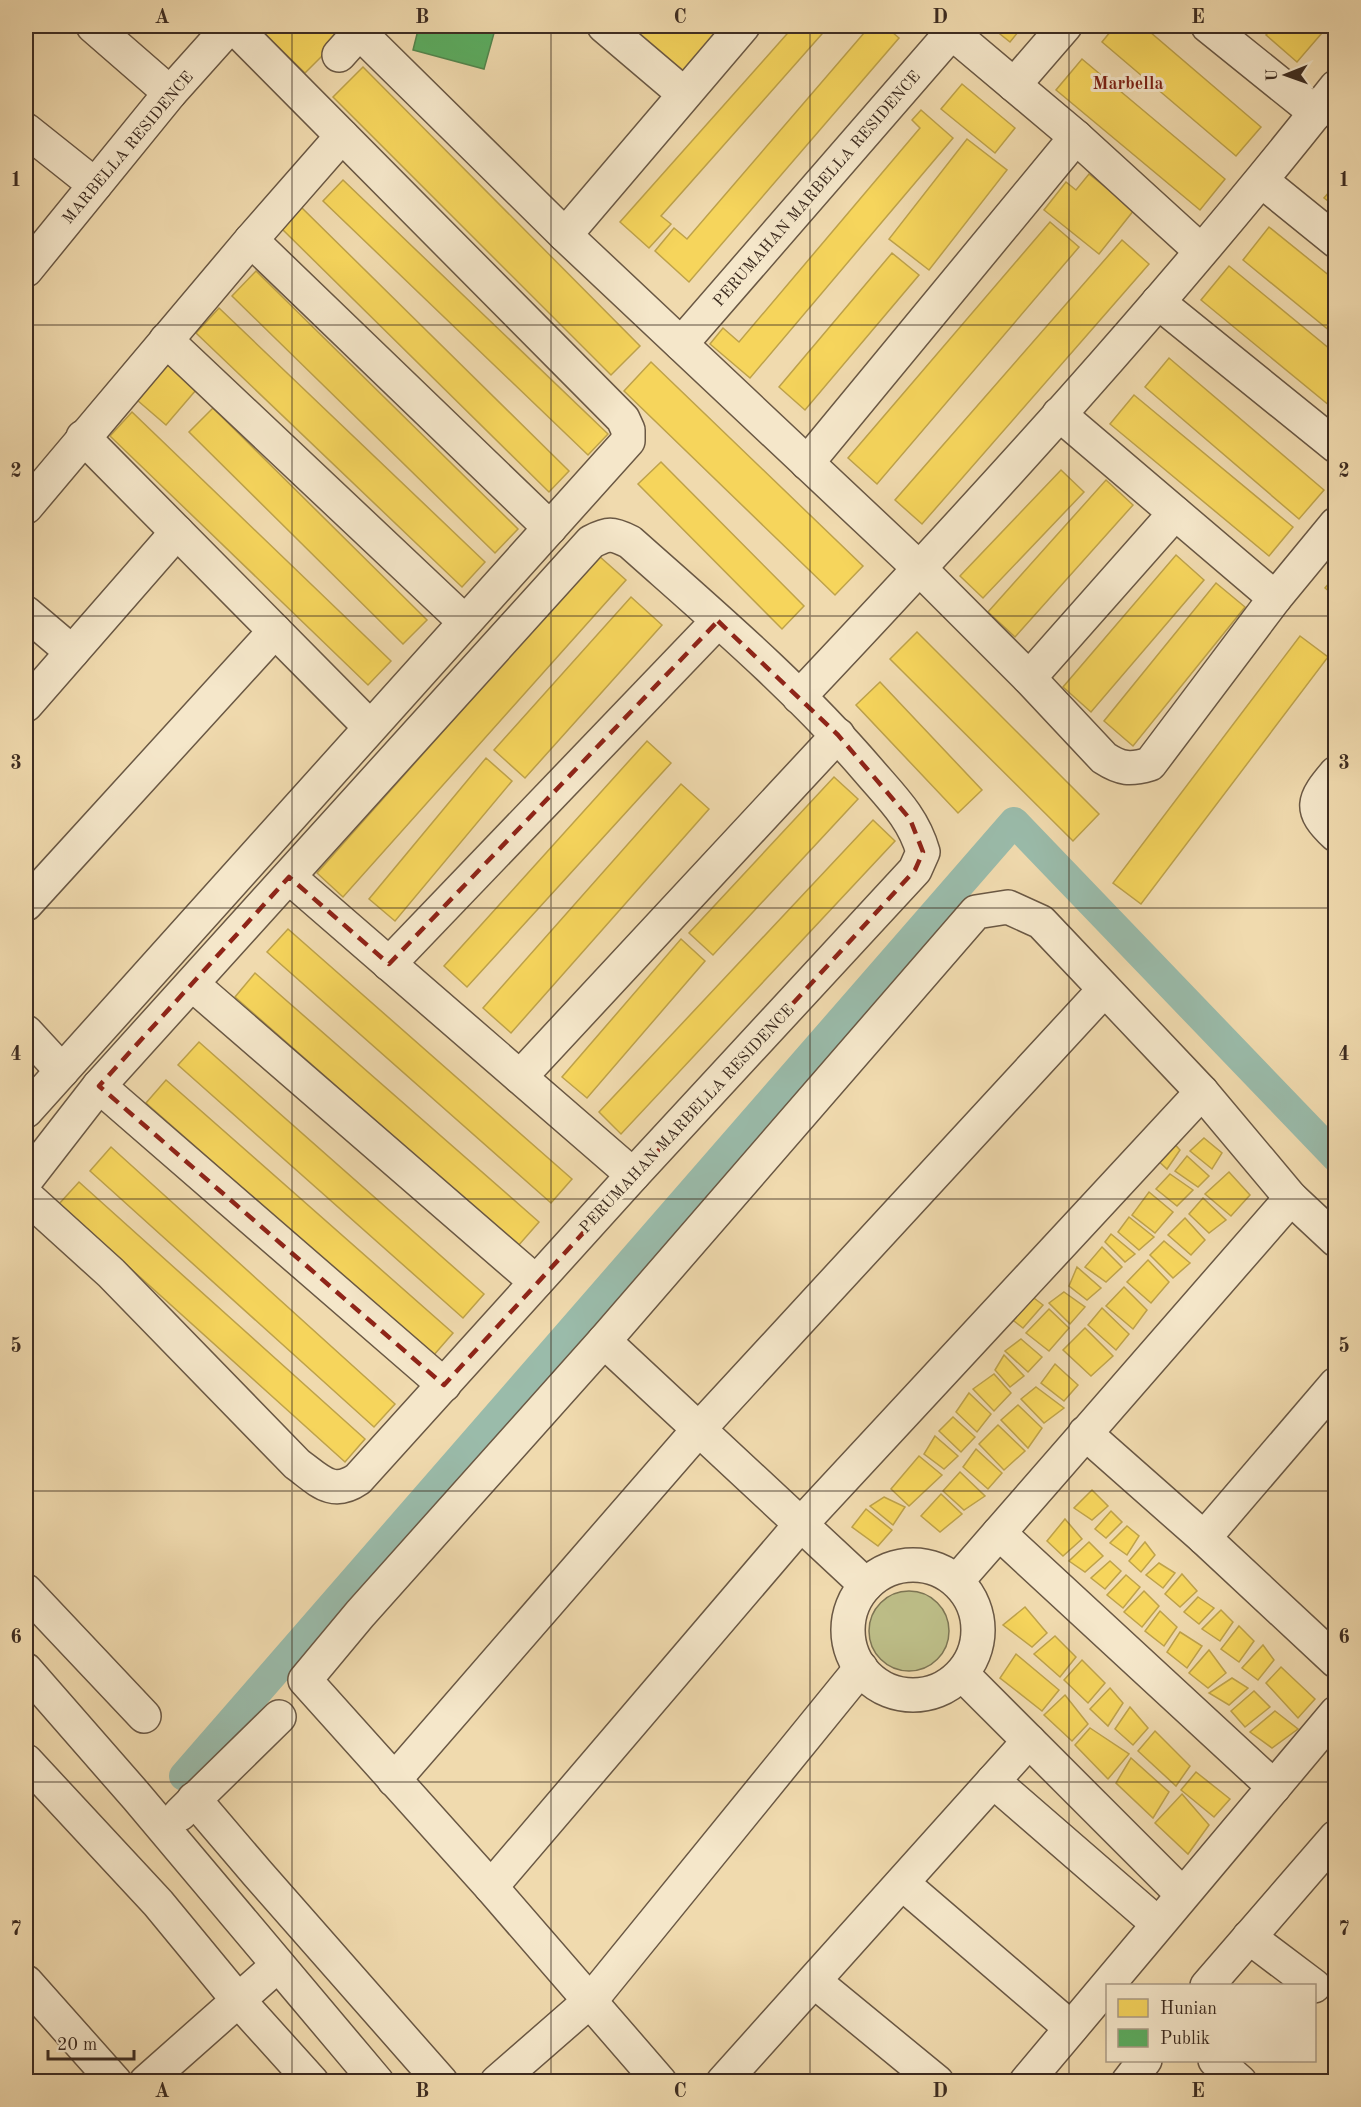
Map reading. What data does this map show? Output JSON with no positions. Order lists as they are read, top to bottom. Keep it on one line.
{"streets":{"street":["MARBELLA RESIDENCE","PERUMAHAN MARBELLA RESIDENCE"]},"districts":["Marbella"],"legend":["Hunian","Publik"],"scale_bar":"20 m","north":"left","grid":{"columns":["A","B","C","D","E"],"rows":["1","2","3","4","5","6","7"]}}
